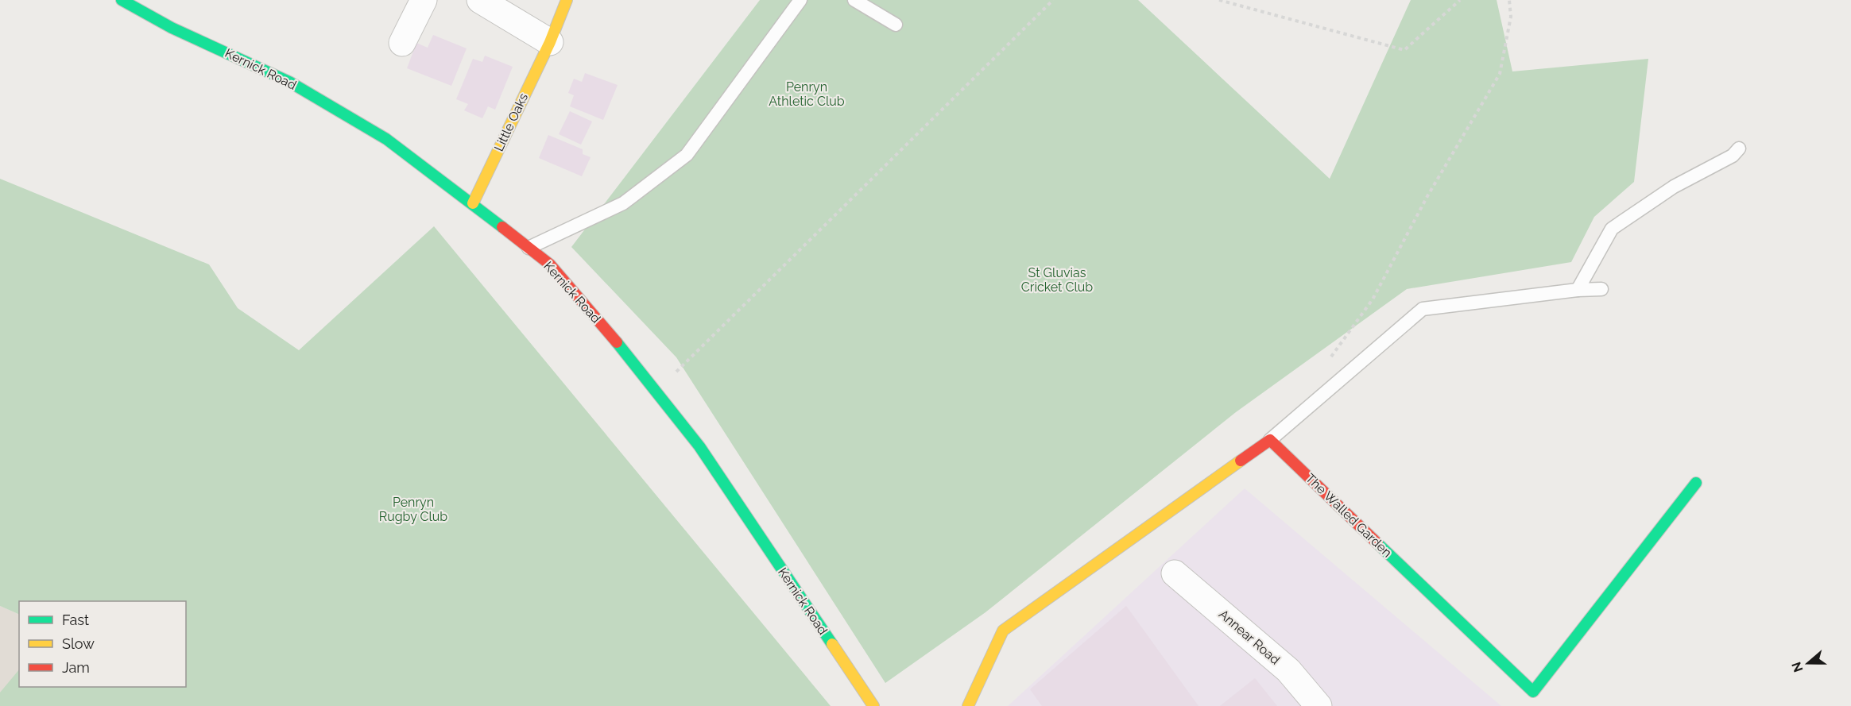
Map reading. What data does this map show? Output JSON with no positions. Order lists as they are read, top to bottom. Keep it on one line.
{"streets":{"street":["Kernick Road","Little Oaks","The Walled Garden","Annear Road"]},"crossings":[["Kernick Road","Little Oaks"]],"parks":["Penryn Athletic Club","St Gluvias Cricket Club","Penryn Rugby Club"],"legend":["Fast","Slow","Jam"],"north":"left"}
